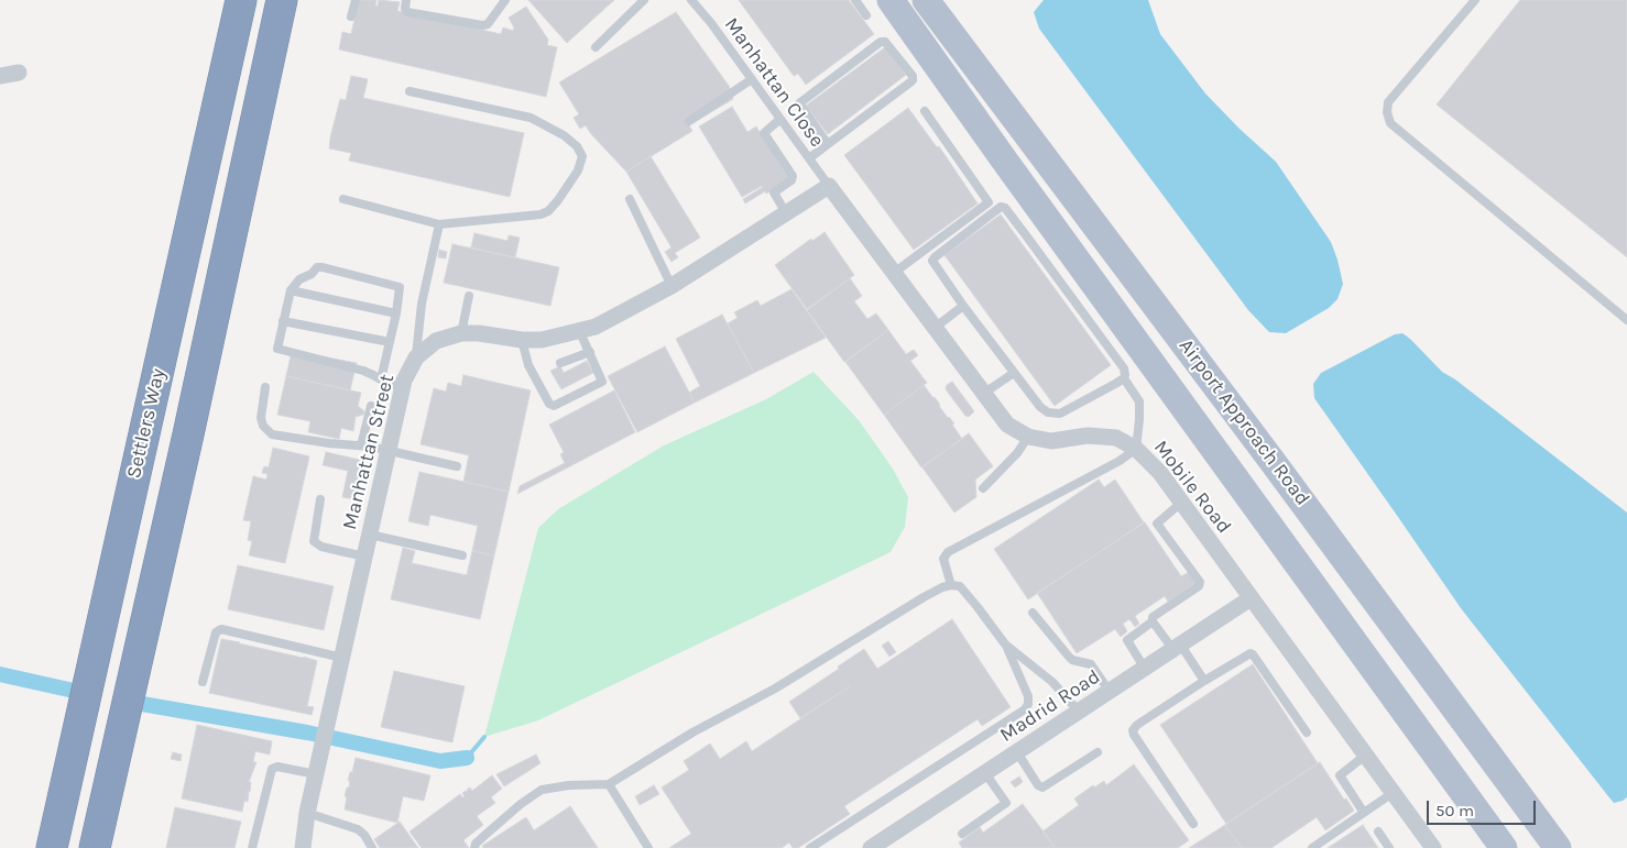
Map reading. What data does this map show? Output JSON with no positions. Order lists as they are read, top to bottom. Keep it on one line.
{"streets":{"highway":["Settlers Way"],"main road":["Airport Approach Road"],"street":["Manhattan Street","Mobile Road","Madrid Road"],"lane":["Manhattan Close"]},"crossings":[["Manhattan Close","Manhattan Street"],["Manhattan Close","Mobile Road"],["Manhattan Street","Mobile Road"],["Mobile Road","Madrid Road"]],"scale_bar":"50 m"}
